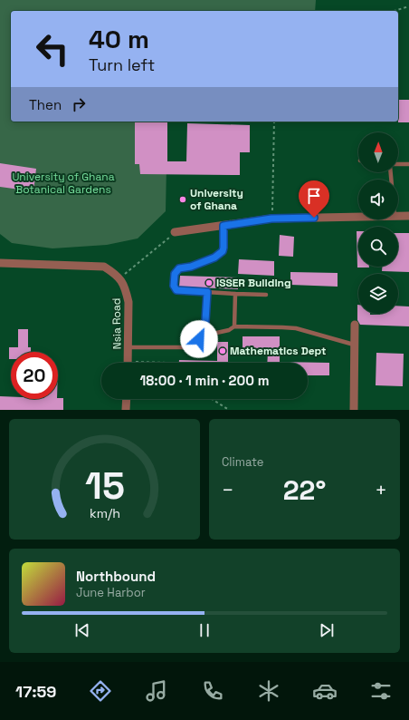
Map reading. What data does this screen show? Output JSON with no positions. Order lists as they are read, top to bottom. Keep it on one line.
{"streets":{"street":["Nsia Road"]},"parks":["University of Ghana Botanical Gardens"],"places":["University of Ghana","ISSER Building","Mathematics Dept"],"north":"top","page":{"turn":["40 m","Turn left"],"then":"Then","limit":"20","trip":"18:00 · 1 min · 200 m","tile":"Climate","heat":["−","22°","+"],"song":["Northbound","June Harbor"],"tabs":"17:59","gauge":["15","km/h"]}}
